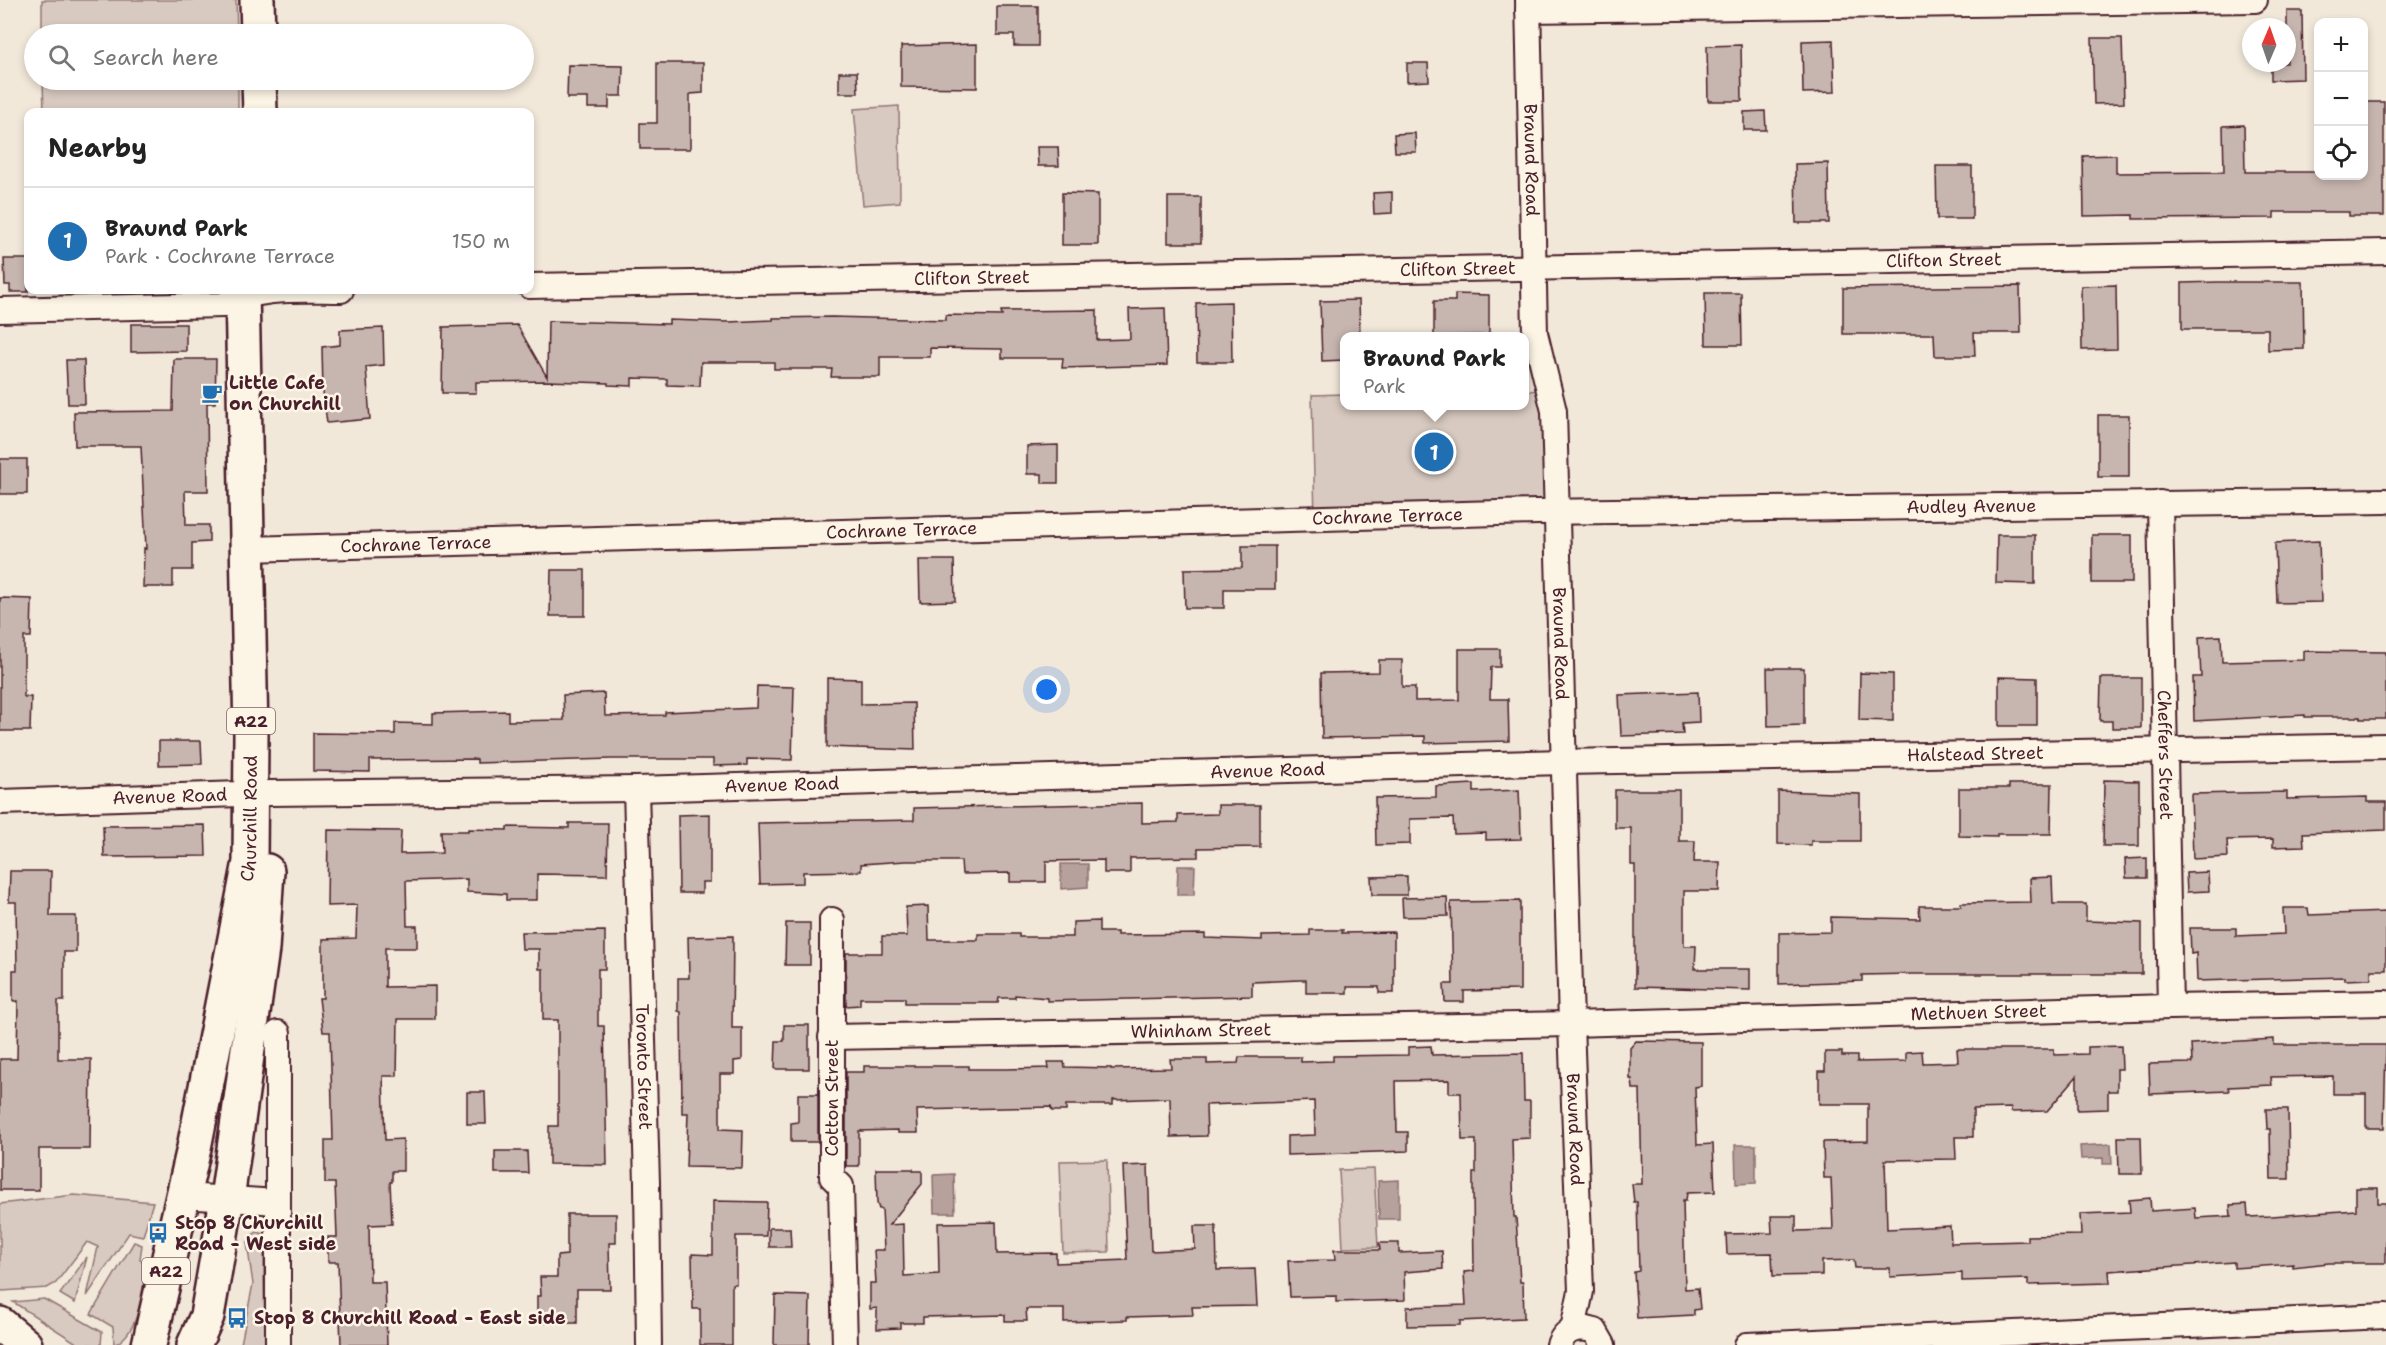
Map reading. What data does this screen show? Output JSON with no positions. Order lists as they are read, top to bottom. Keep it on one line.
{"streets":{"main road":["A22","Churchill Road"],"street":["Braund Road","Clifton Street","Audley Avenue","Cochrane Terrace","Halstead Street","Cheffers Street","Avenue Road","Methuen Street","Whinham Street","Toronto Street","Cotton Street"]},"crossings":[["Braund Road","Clifton Street"],["Braund Road","Audley Avenue"],["Braund Road","Cochrane Terrace"],["Braund Road","Halstead Street"],["Braund Road","Avenue Road"],["Braund Road","Methuen Street"],["Braund Road","Whinham Street"],["Audley Avenue","Cochrane Terrace"],["Audley Avenue","Cheffers Street"],["Cochrane Terrace","Churchill Road"],["Halstead Street","Cheffers Street"],["Halstead Street","Avenue Road"],["Cheffers Street","Methuen Street"],["Avenue Road","Churchill Road"],["Avenue Road","Toronto Street"],["Methuen Street","Whinham Street"],["Whinham Street","Cotton Street"]],"places":{"cafe":["Little Cafe on Churchill"],"bus stop":["Stop 8 Churchill Road - West side","Stop 8 Churchill Road - East side"]},"north":"top","page":{"map_buttons":["+","−"],"search":"Search here","heading":"Nearby","list":[{"mark":"1","name":"Braund Park","note":"Park · Cochrane Terrace","value":"150 m"}],"popup":["Braund Park","Park"],"pins":"1"}}
